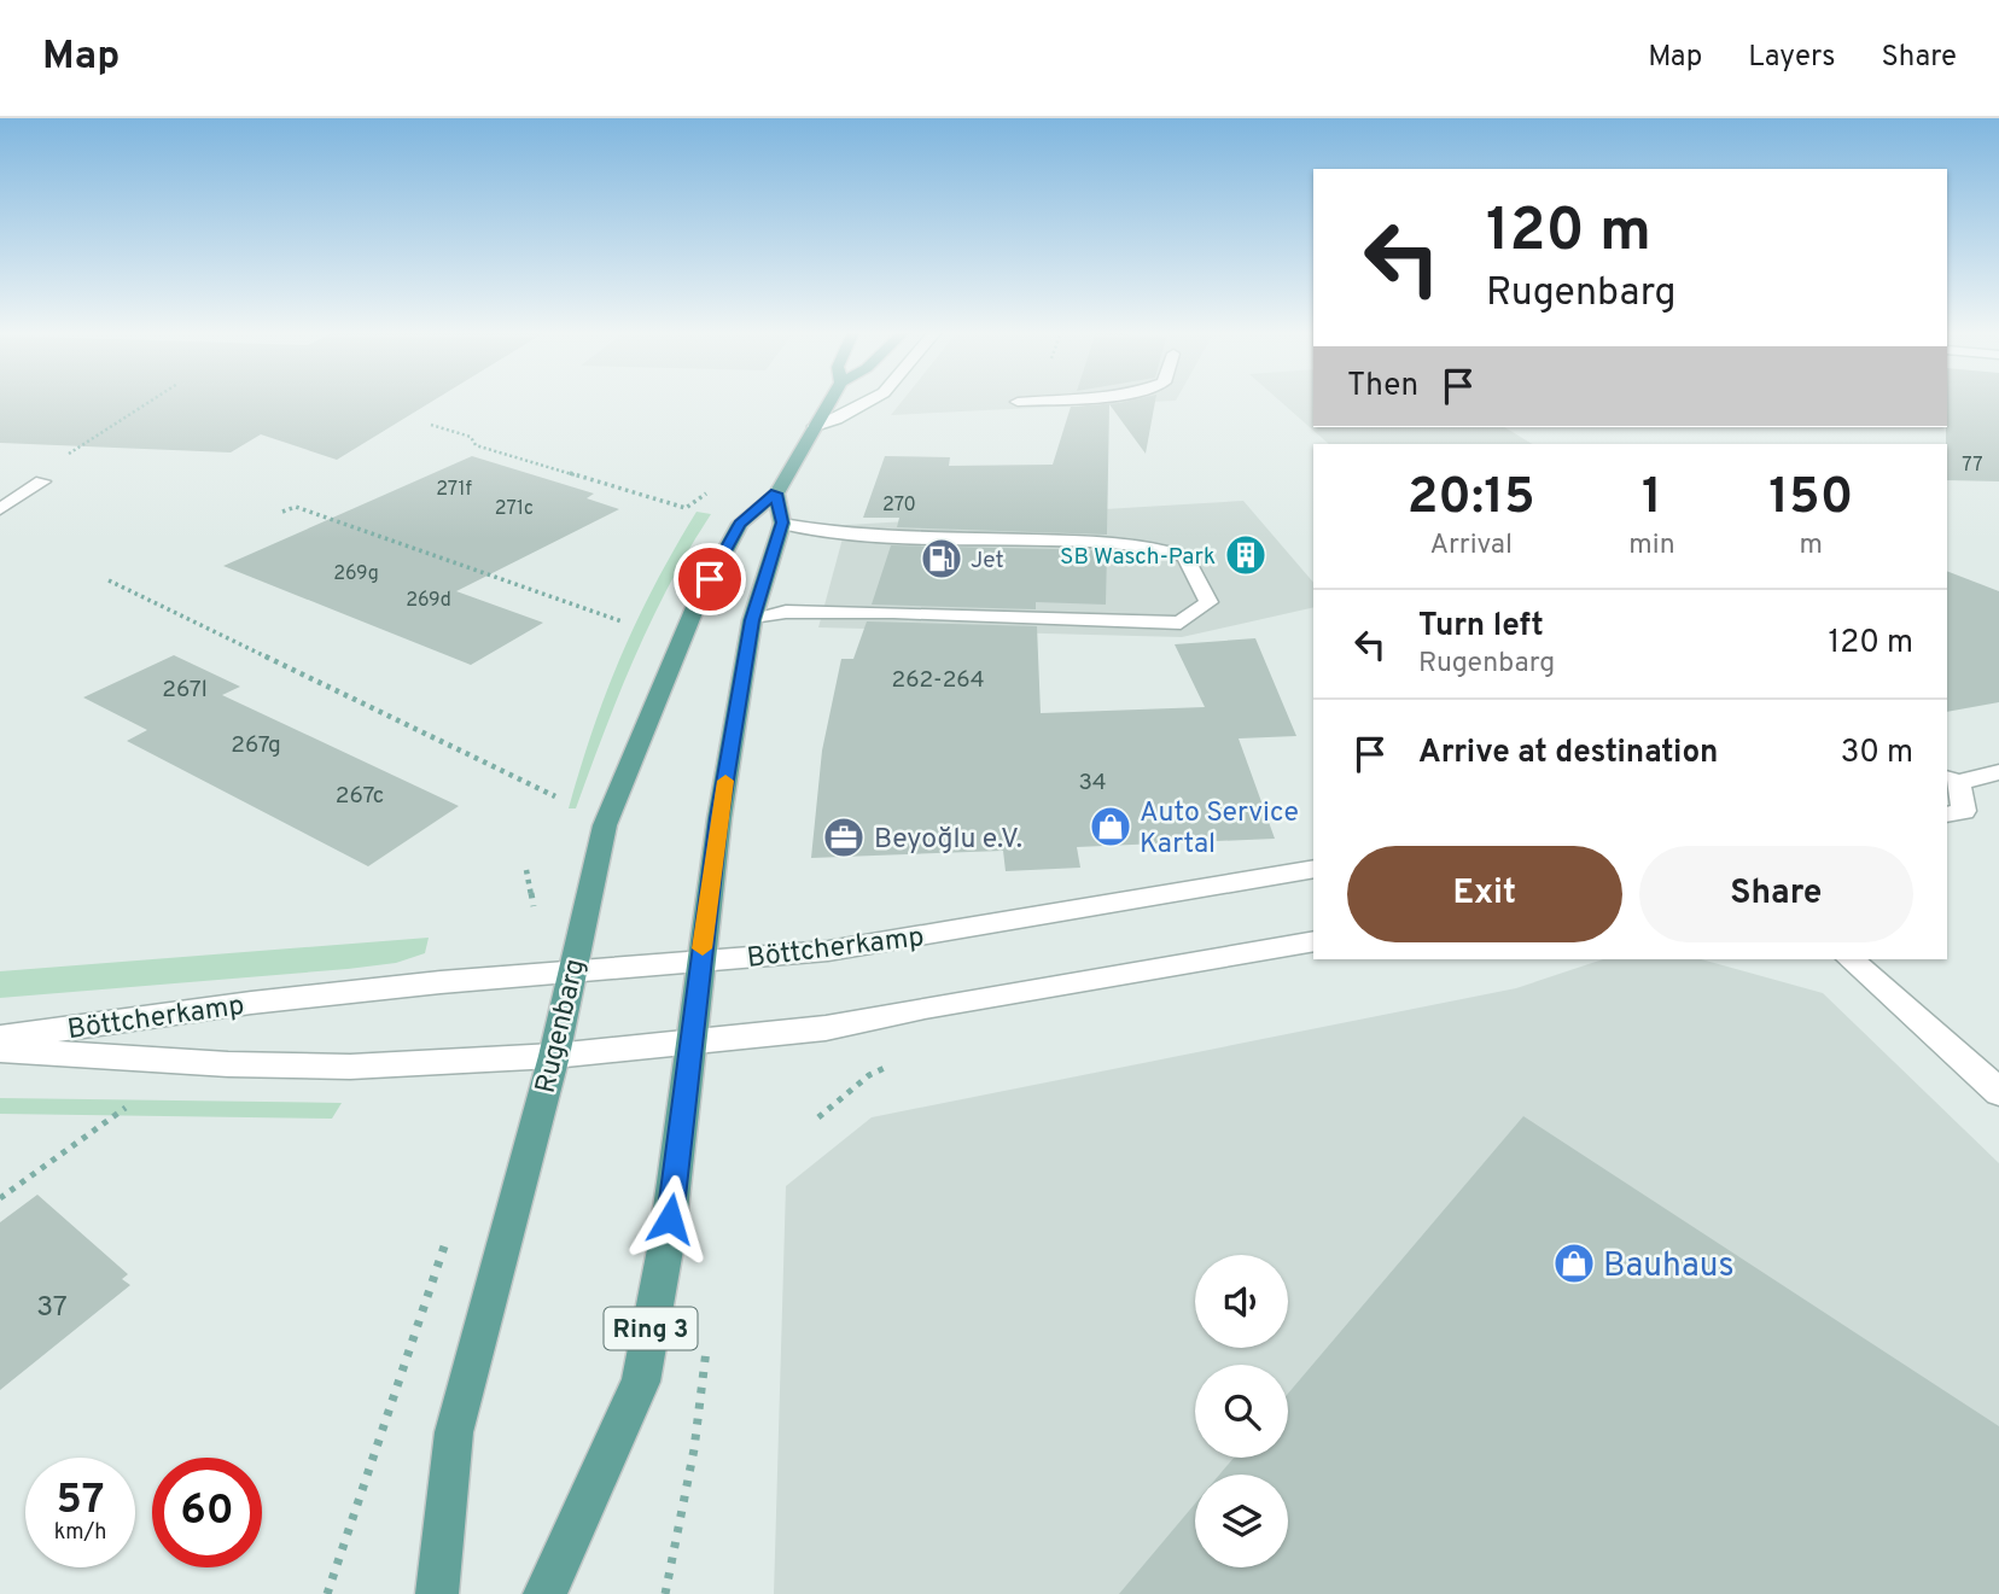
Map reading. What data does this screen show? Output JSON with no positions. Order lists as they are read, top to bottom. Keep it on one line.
{"streets":{"main road":["Rugenbarg","Ring 3"],"street":["Böttcherkamp"]},"crossings":[["Böttcherkamp","Rugenbarg"],["Böttcherkamp","Ring 3"],["Rugenbarg","Ring 3"]],"places":{"building":["SB Wasch-Park"],"fuel station":["Jet"],"shop":["Auto Service Kartal","Bauhaus"],"office":["Beyoğlu e.V."]},"house_numbers":["77","271f","270","271c","269g","269d","262-264","267l","267g","34","267c","37"],"page":{"header":"Map","nav":["Map","Layers","Share"],"turn":["120 m","Rugenbarg"],"then":"Then","eta":["20:15","Arrival","1","min","150","m"],"list":[{"name":"Turn left","note":"Rugenbarg","value":"120 m"},{"name":"Arrive at destination","value":"30 m"}],"buttons":["Exit","Share"],"speed":"57 km/h","limit":"60"}}
